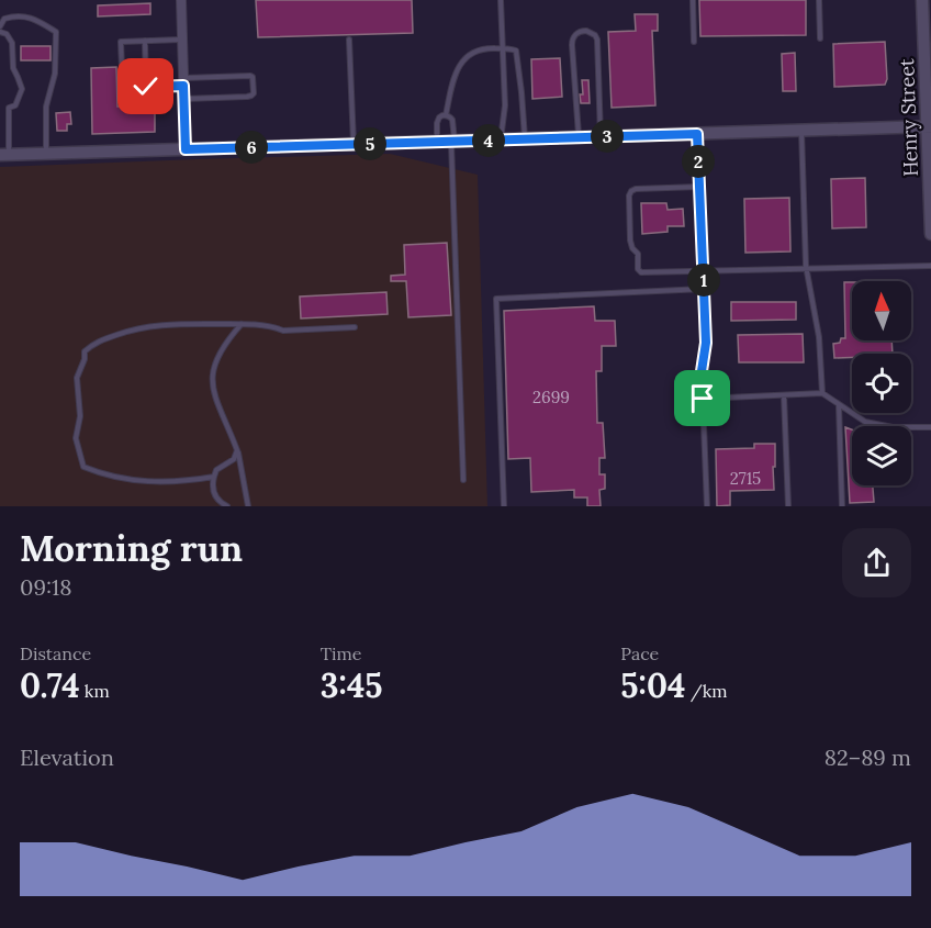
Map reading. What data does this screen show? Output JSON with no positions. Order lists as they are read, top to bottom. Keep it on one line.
{"streets":{"main road":["Henry Street"]},"house_numbers":["2699","2715"],"north":"top","page":{"pins":["3","4","5","6","2","1"],"heading":["Morning run","09:18"],"stats":[["Distance","0.74 km"],["Time","3:45"],["Pace","5:04 /km"]],"chart":["Elevation","82–89 m"]}}
